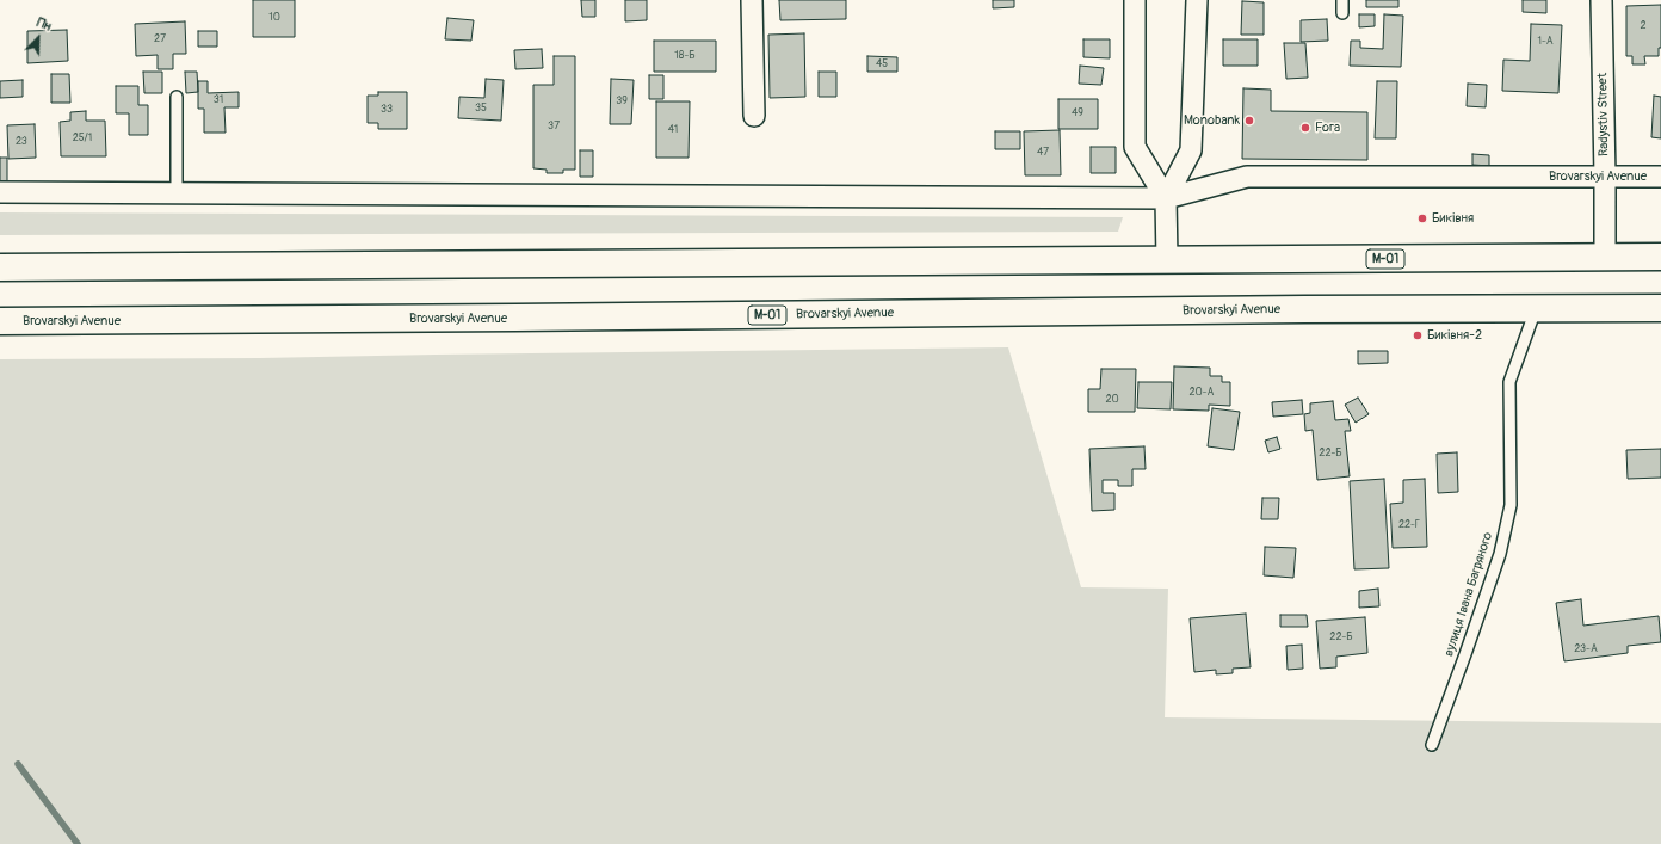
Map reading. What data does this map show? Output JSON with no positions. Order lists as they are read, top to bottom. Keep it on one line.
{"streets":{"highway":["Brovarskyi Avenue","М-01"],"street":["Radystiv Street"],"lane":["вулиця Івана Багряного"]},"crossings":[["Radystiv Street","Brovarskyi Avenue"],["Radystiv Street","М-01"],["Brovarskyi Avenue","вулиця Івана Багряного"]],"places":["Monobank","Fora","Бикiвня","Бикiвня-2"],"house_numbers":["10","2","27","1-А","18-Б","45","31","39","35","33","49","37","41","25/1","23","47","20-А","20","22-Б","22-Г","22-Б","23-А"],"north":"top right"}
